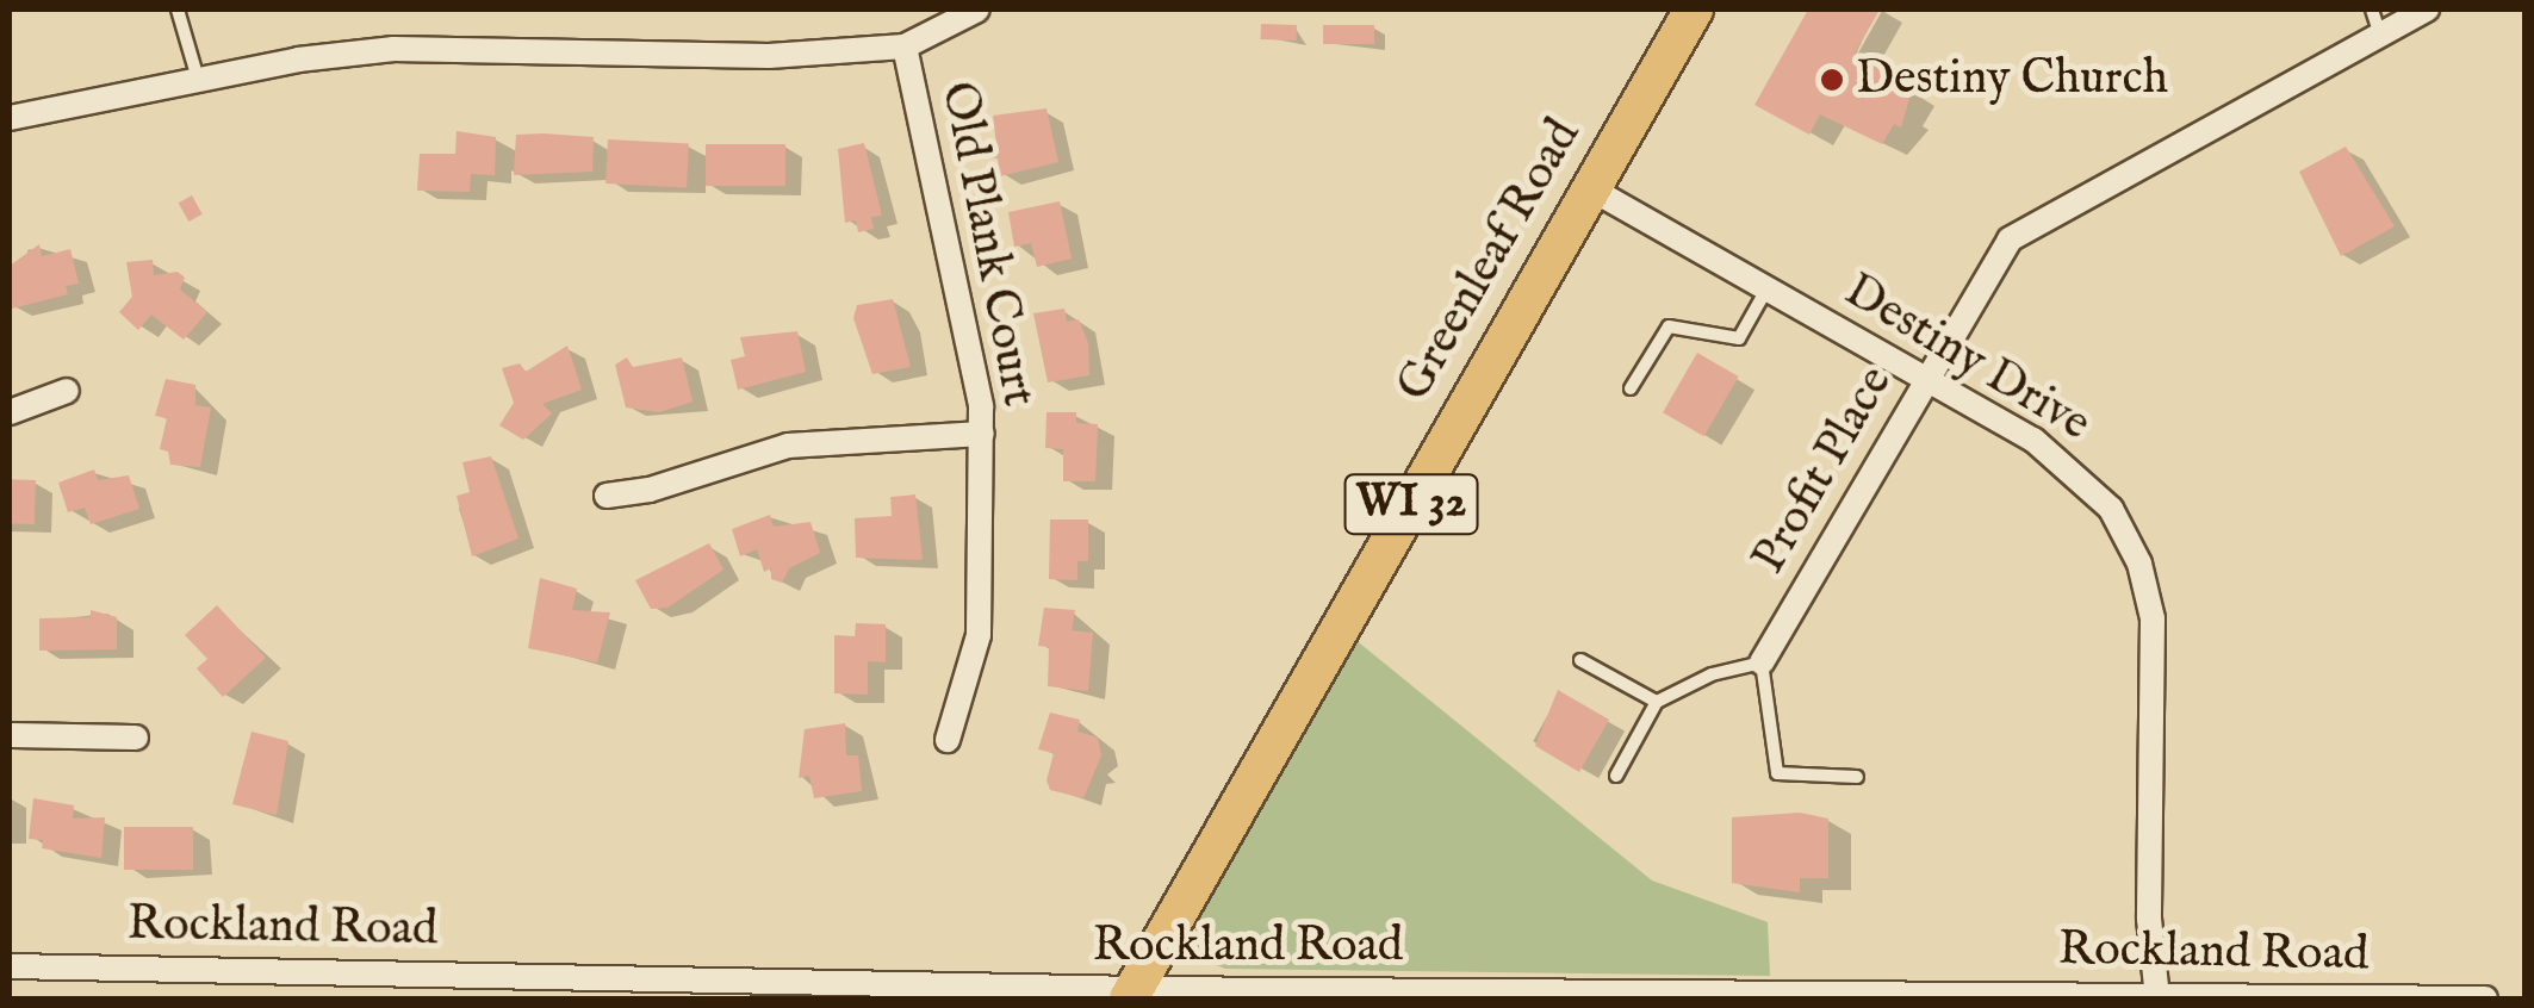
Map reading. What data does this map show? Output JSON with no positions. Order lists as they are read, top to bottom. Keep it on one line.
{"streets":{"main road":["Greenleaf Road","WI 32"],"street":["Old Plank Court","Destiny Drive","Profit Place","Rockland Road"]},"crossings":[["Greenleaf Road","Destiny Drive"],["Greenleaf Road","Rockland Road"],["Destiny Drive","Profit Place"],["Destiny Drive","Rockland Road"]],"places":["Destiny Church"]}
